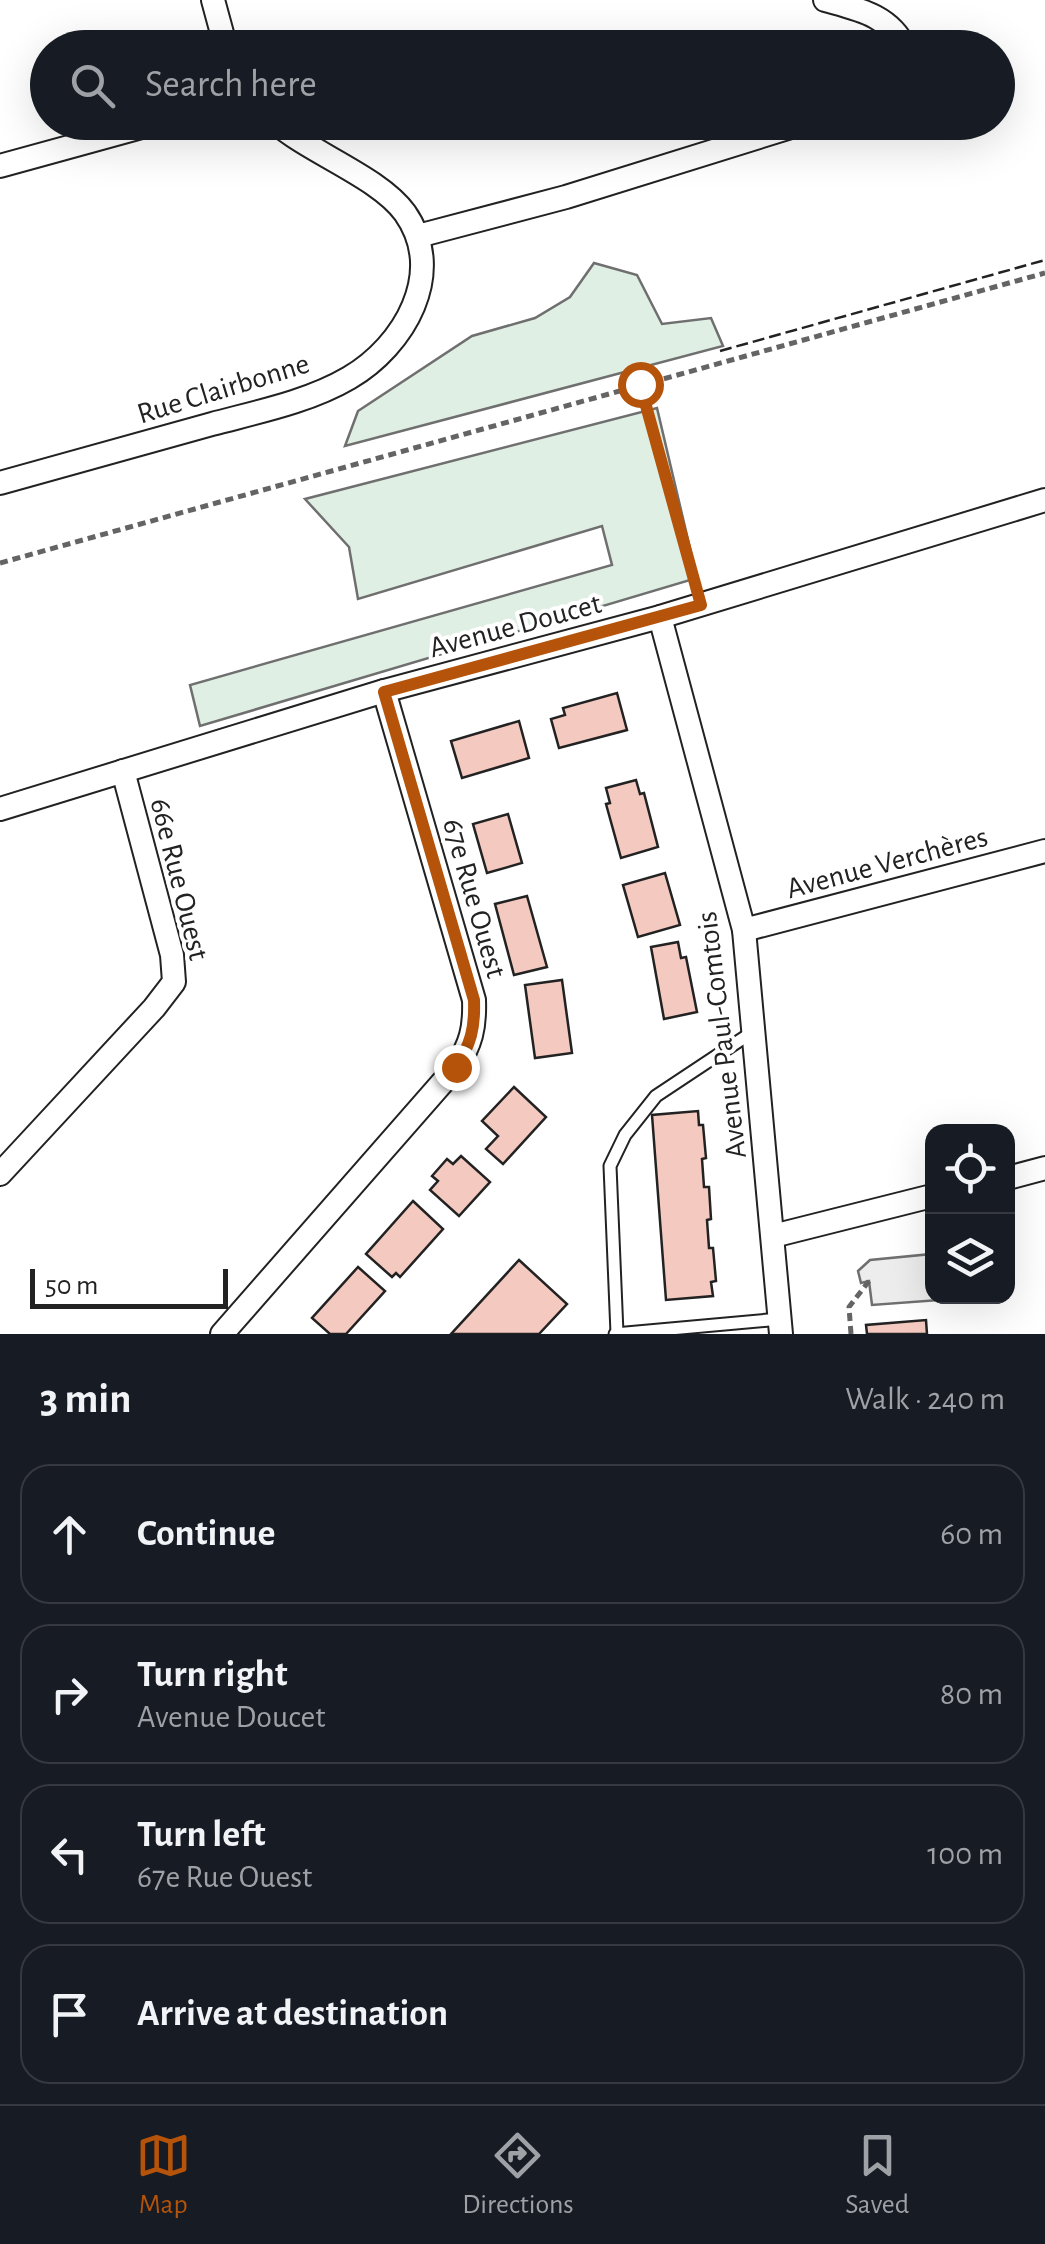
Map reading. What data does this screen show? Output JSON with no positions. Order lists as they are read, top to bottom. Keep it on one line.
{"streets":{"street":["Rue Clairbonne","Avenue Doucet","Avenue Verchères","66e Rue Ouest","67e Rue Ouest","Avenue Paul-Comtois"]},"crossings":[["Avenue Doucet","66e Rue Ouest"],["Avenue Doucet","67e Rue Ouest"],["Avenue Doucet","Avenue Paul-Comtois"],["Avenue Verchères","Avenue Paul-Comtois"]],"scale_bar":"50 m","page":{"search":"Search here","scale":"50 m","heading":["3 min","Walk · 240 m"],"list":[["Continue","60 m"],["Turn right","Avenue Doucet","80 m"],["Turn left","67e Rue Ouest","100 m"],"Arrive at destination"],"nav":["Map","Directions","Saved"]}}
